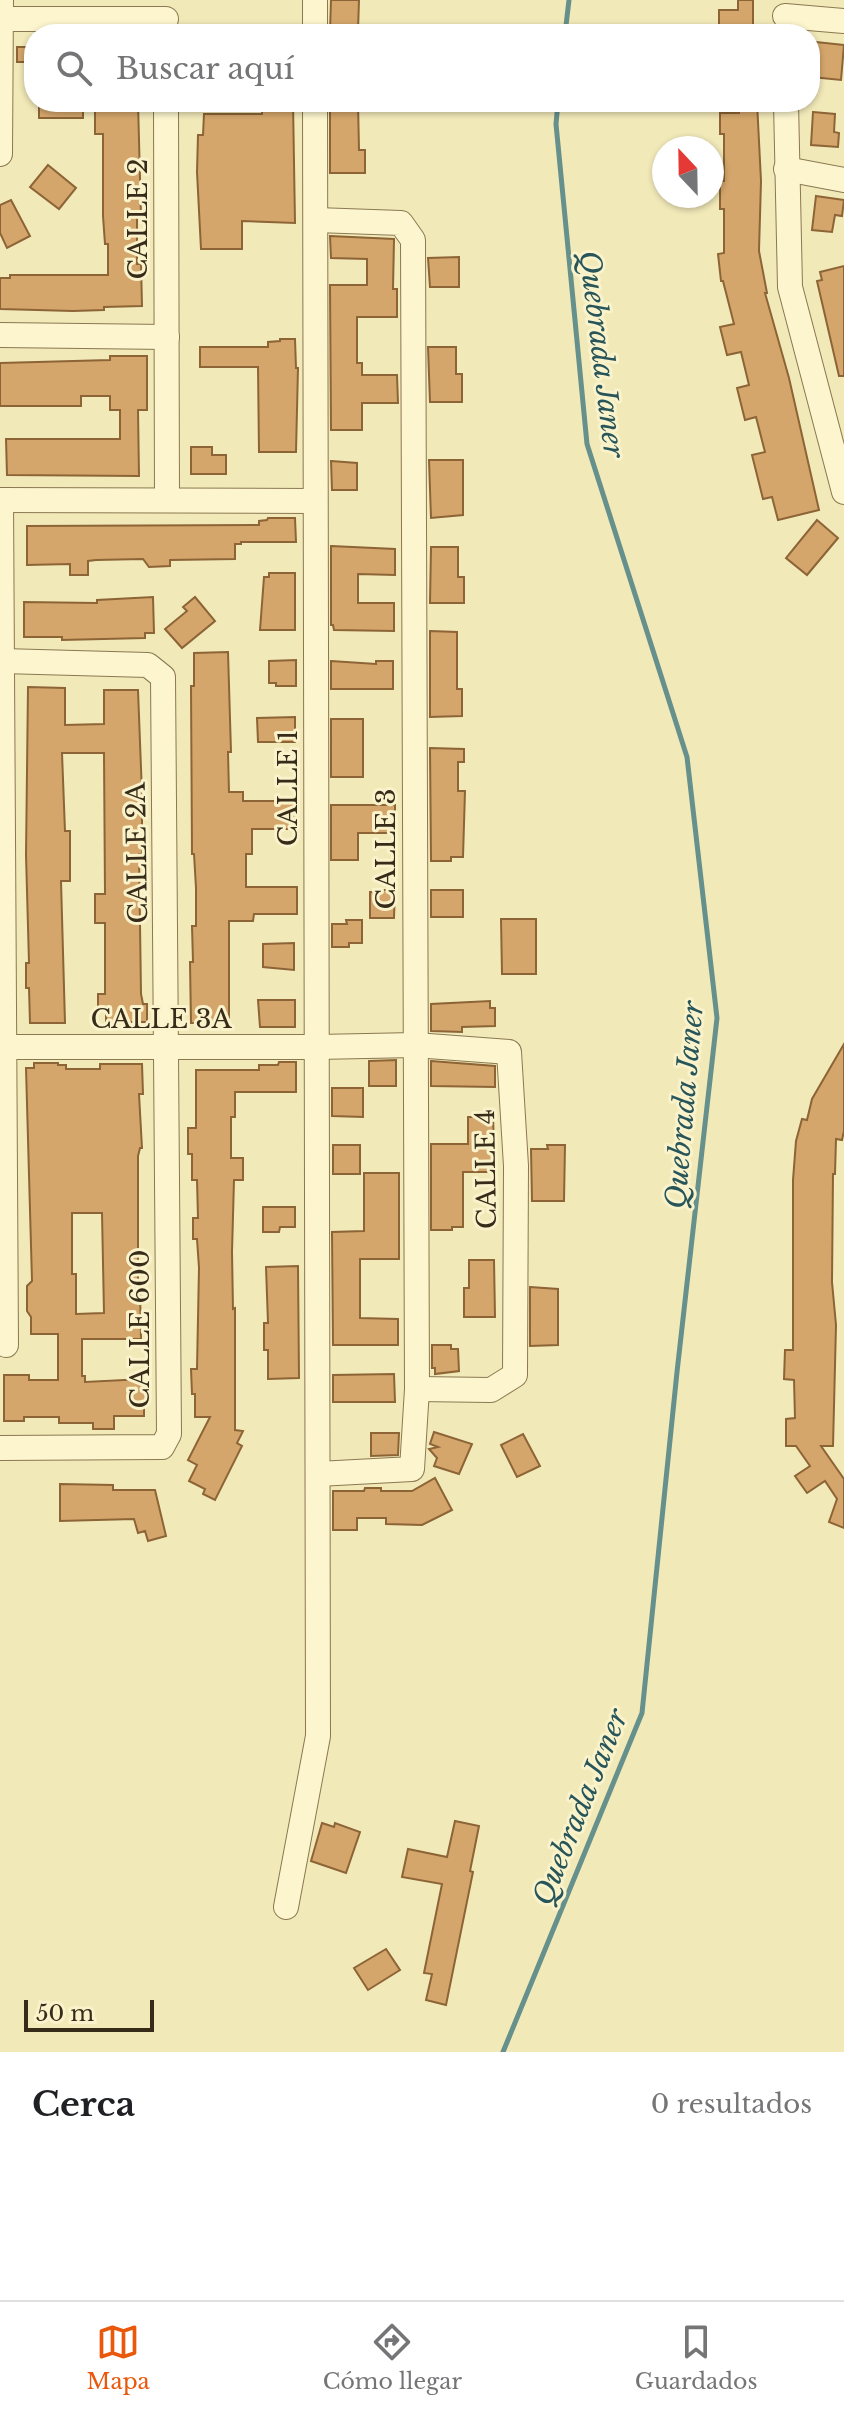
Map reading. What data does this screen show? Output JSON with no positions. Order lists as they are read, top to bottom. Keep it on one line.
{"streets":{"street":["CALLE 2","CALLE 1","CALLE 3","CALLE 2A","CALLE 3A","CALLE 4","CALLE 600"]},"crossings":[["CALLE 1","CALLE 3"],["CALLE 1","CALLE 3A"],["CALLE 1","CALLE 4"],["CALLE 3","CALLE 4"],["CALLE 2A","CALLE 3A"],["CALLE 2A","CALLE 600"],["CALLE 3A","CALLE 4"],["CALLE 3A","CALLE 600"]],"water":["Quebrada Janer"],"scale_bar":"50 m","north":"top","page":{"search":"Buscar aquí","scale":"50 m","heading":["Cerca","0 resultados"],"nav":["Mapa","Cómo llegar","Guardados"]}}
